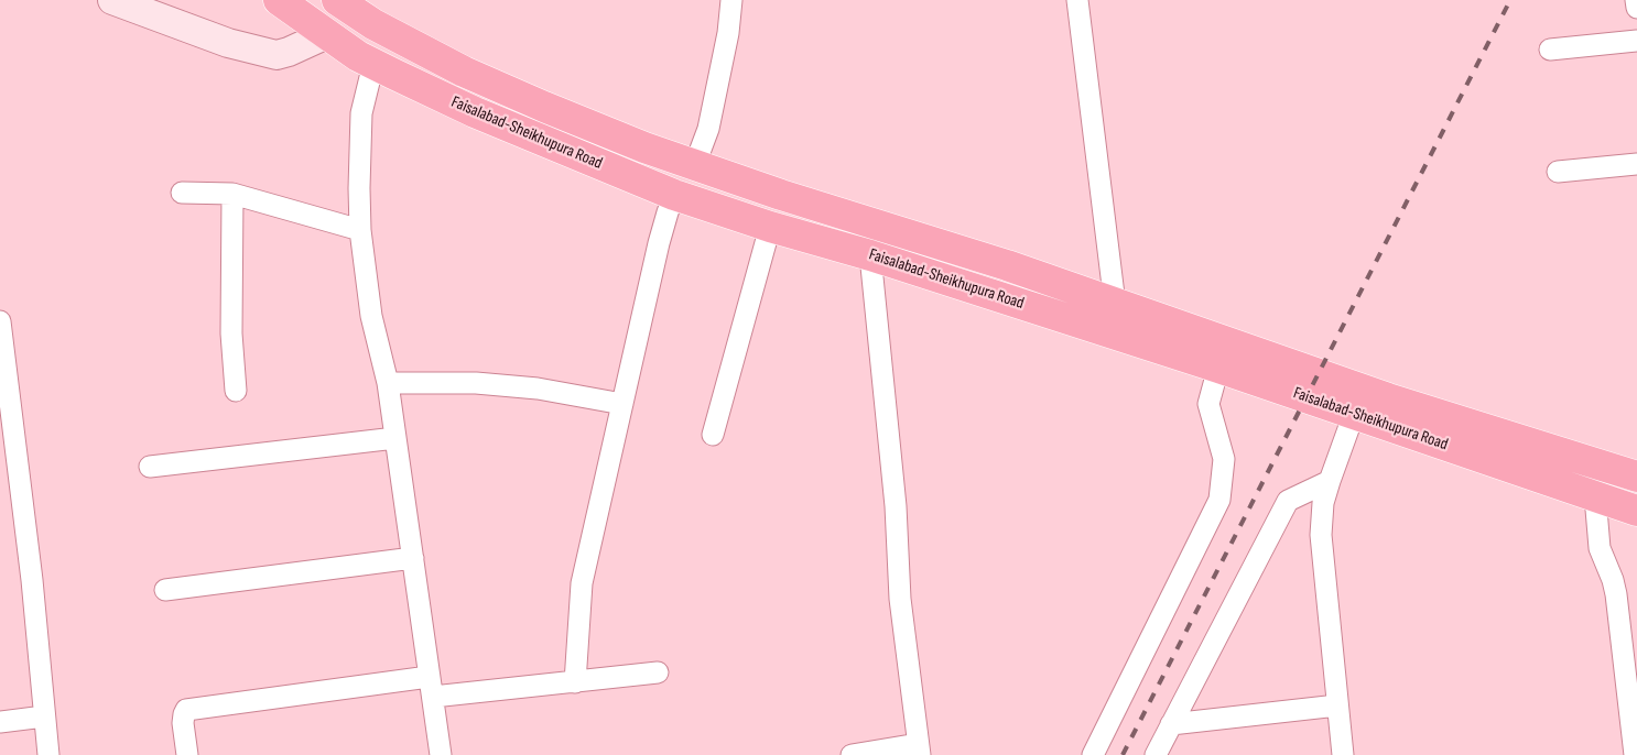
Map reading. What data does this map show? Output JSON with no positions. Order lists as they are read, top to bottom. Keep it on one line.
{"streets":{"highway":["Faisalabad-Sheikhupura Road"]}}
